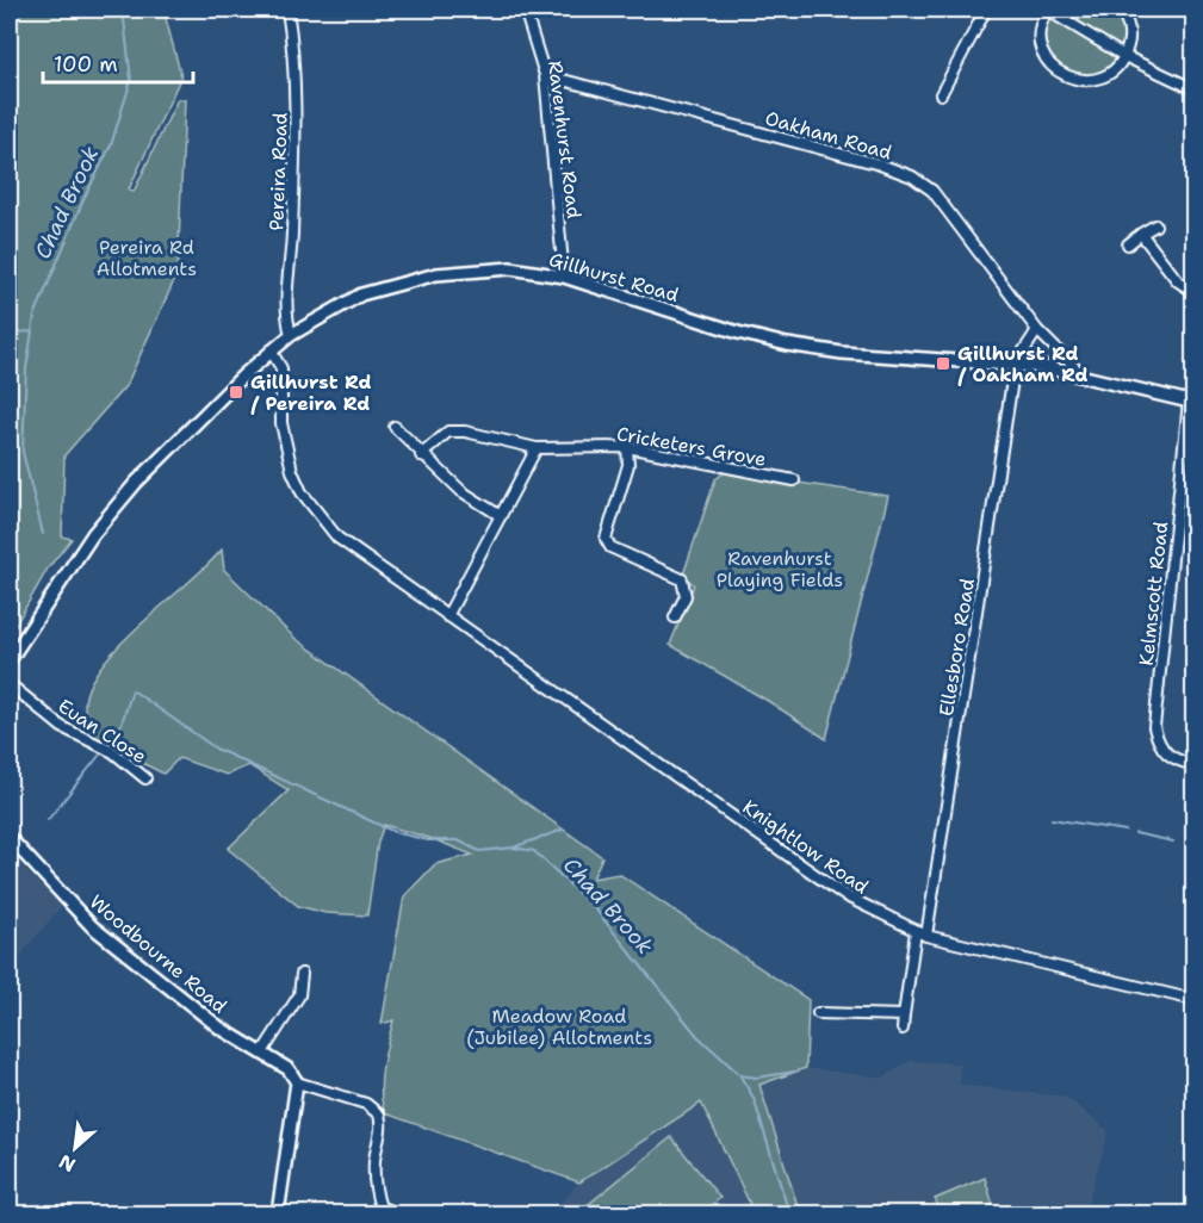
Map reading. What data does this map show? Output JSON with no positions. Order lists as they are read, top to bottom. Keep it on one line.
{"streets":{"street":["Oakham Road","Ravenhurst Road","Pereira Road","Gillhurst Road","Cricketers Grove","Kelmscott Road","Ellesboro Road","Euan Close","Knightlow Road","Woodbourne Road"]},"crossings":[["Oakham Road","Ravenhurst Road"],["Oakham Road","Gillhurst Road"],["Ravenhurst Road","Gillhurst Road"],["Pereira Road","Gillhurst Road"],["Gillhurst Road","Kelmscott Road"],["Gillhurst Road","Ellesboro Road"],["Gillhurst Road","Knightlow Road"],["Ellesboro Road","Knightlow Road"]],"water":["Chad Brook"],"parks":["Pereira Rd Allotments","Ravenhurst Playing Fields","Meadow Road (Jubilee) Allotments"],"places":{"transit":["Gillhurst Rd / Oakham Rd","Gillhurst Rd / Pereira Rd"]},"scale_bar":"100 m","north":"bottom left"}
